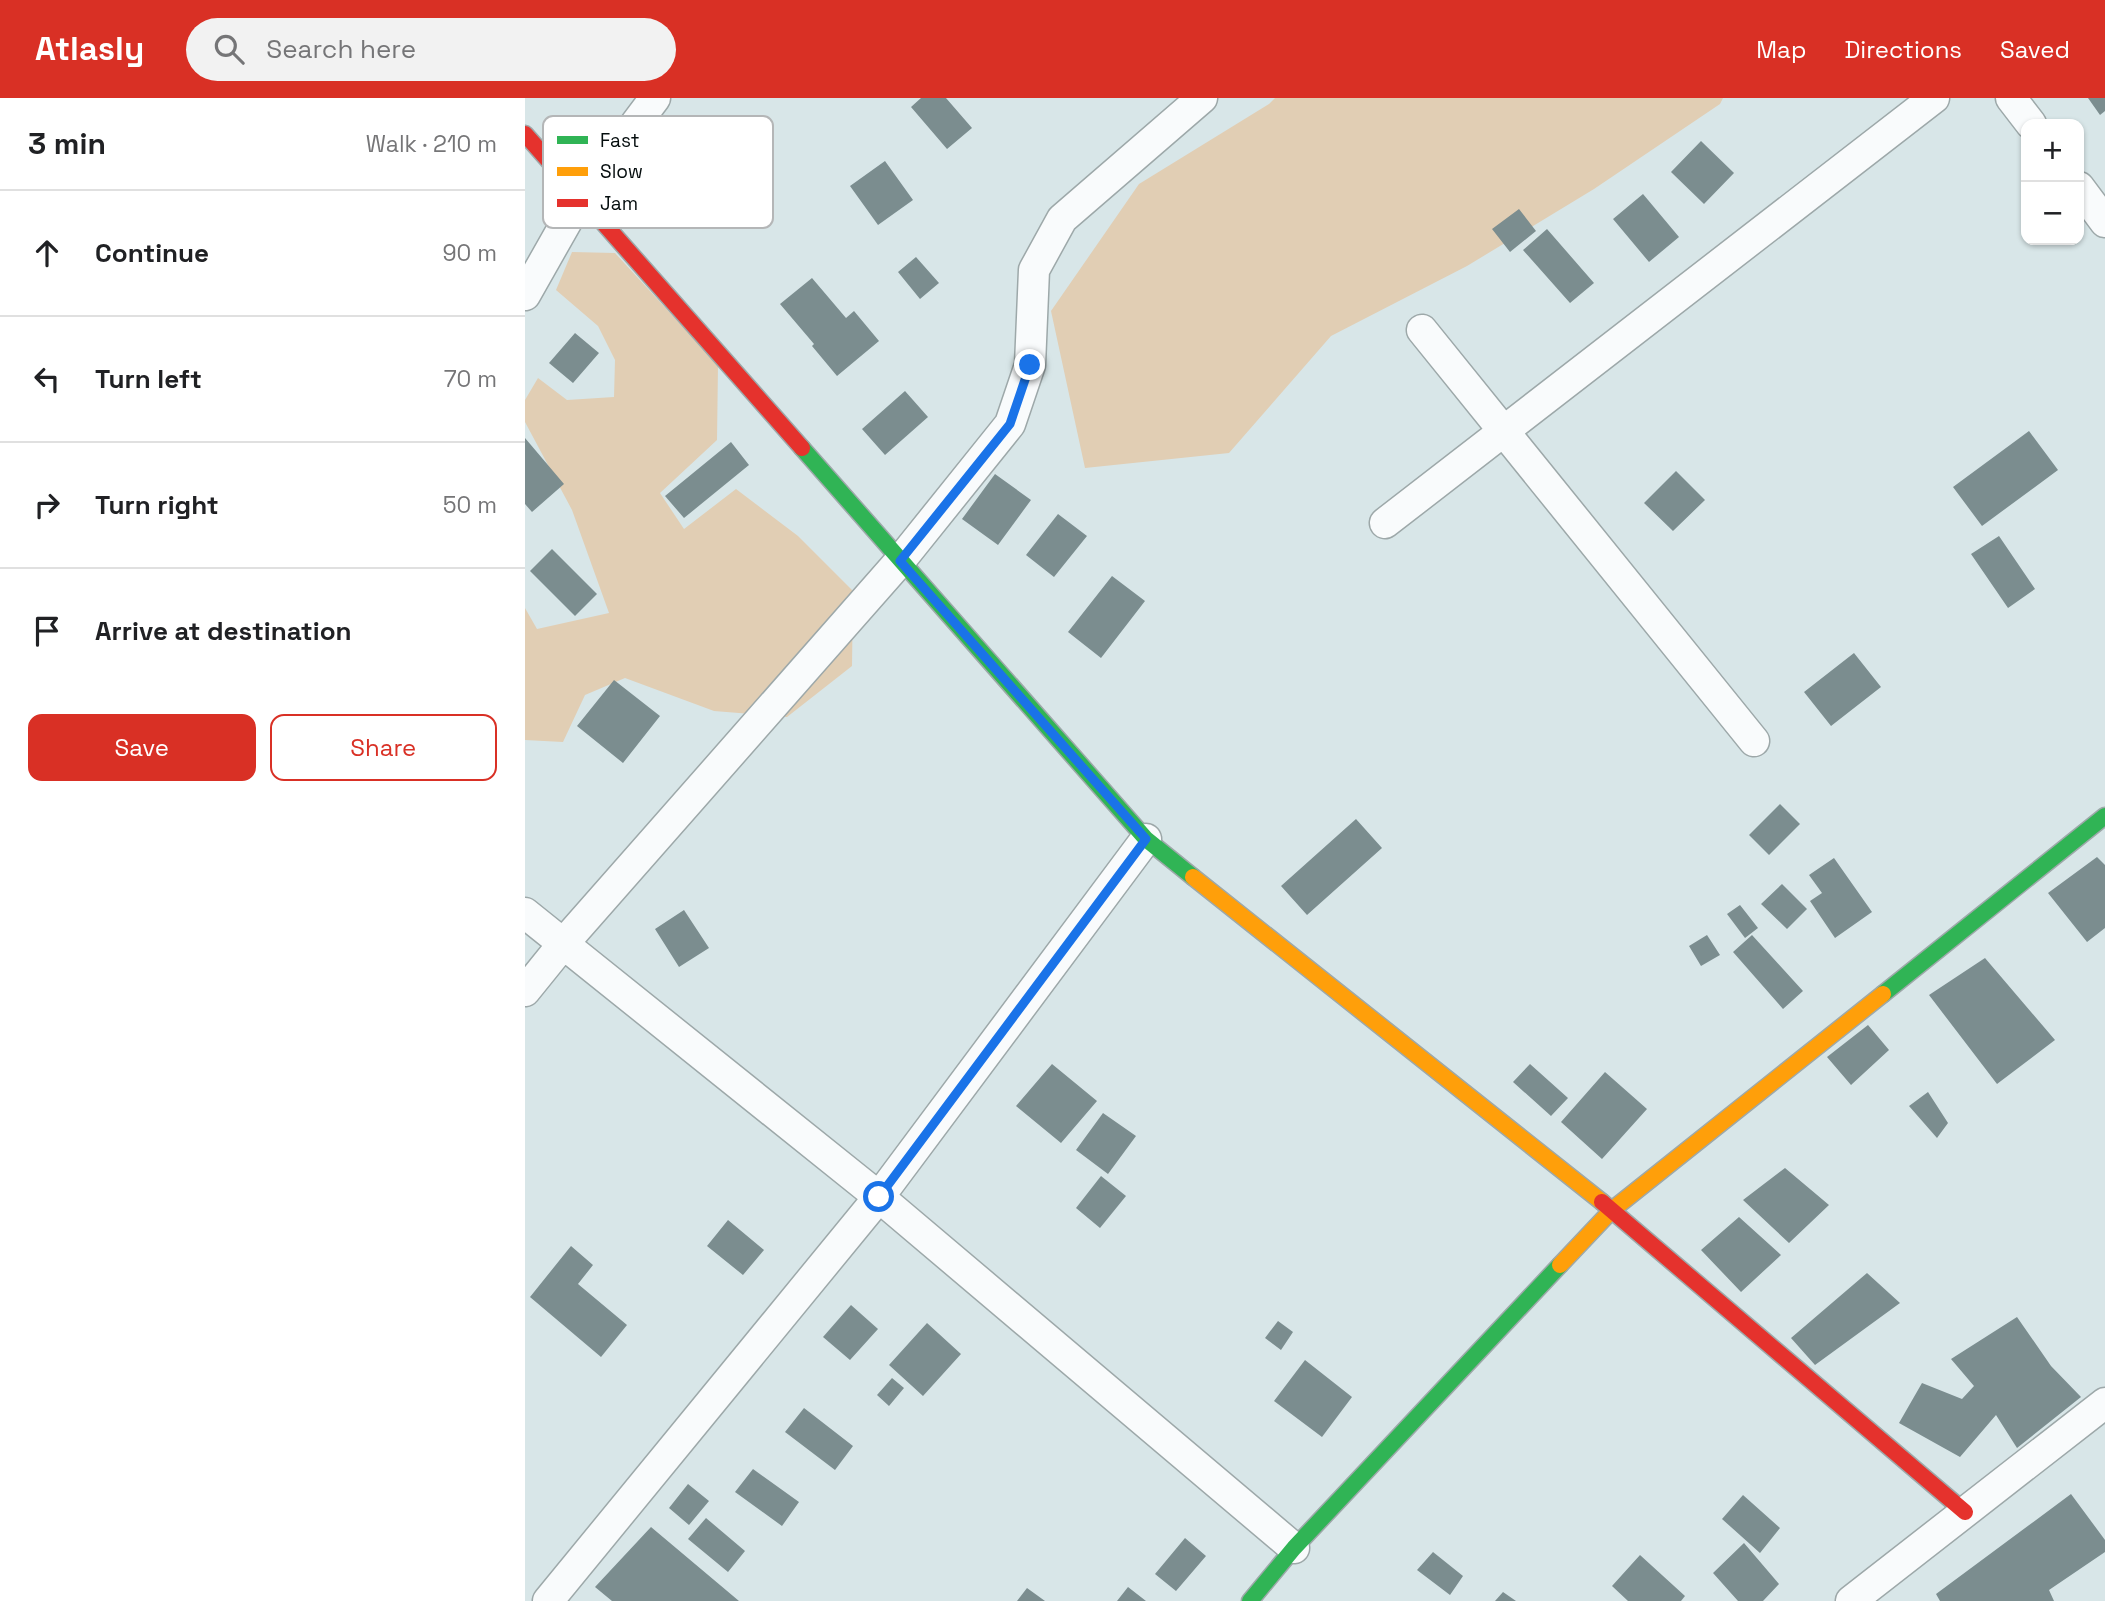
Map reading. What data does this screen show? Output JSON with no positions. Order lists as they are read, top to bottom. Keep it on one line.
{"legend":["Fast","Slow","Jam"],"page":{"header":"Atlasly","search":"Search here","nav":["Map","Directions","Saved"],"heading":["3 min","Walk · 210 m"],"map_buttons":["+","−"],"list":[["Continue","90 m"],["Turn left","70 m"],["Turn right","50 m"],"Arrive at destination"],"buttons":["Save","Share"]}}
